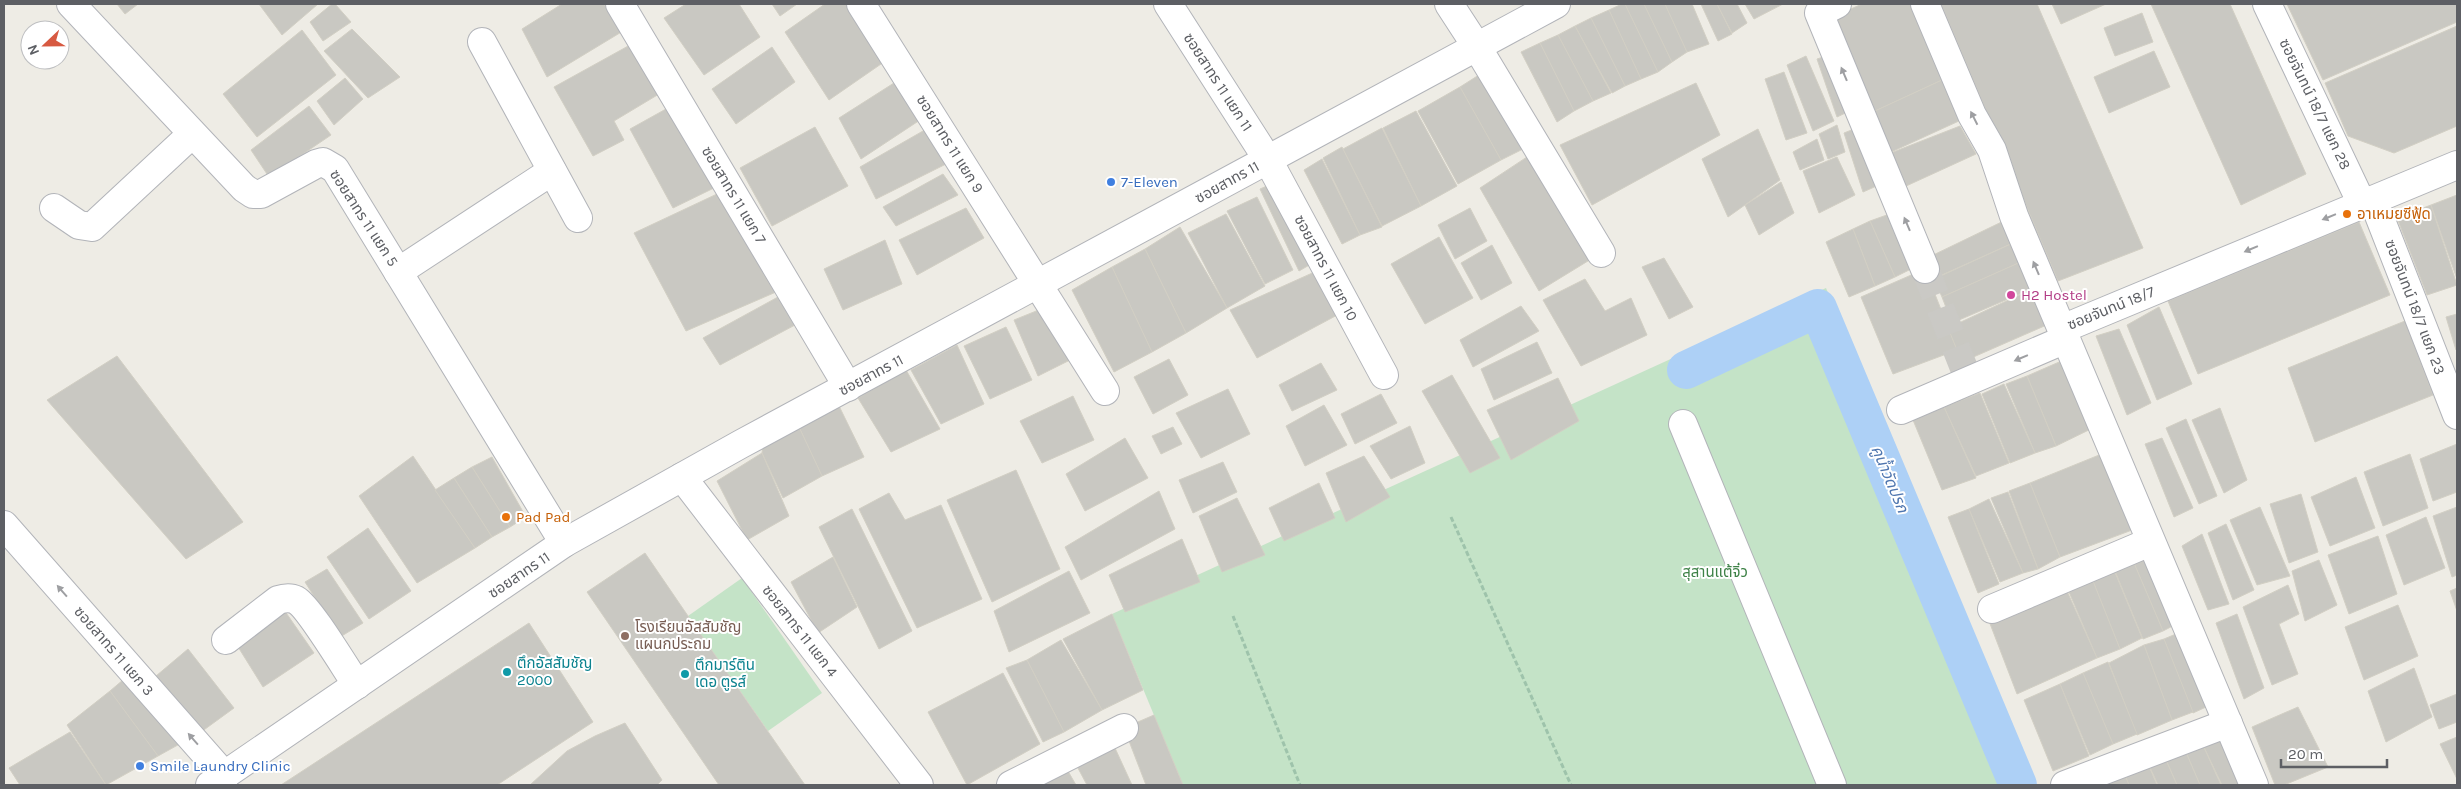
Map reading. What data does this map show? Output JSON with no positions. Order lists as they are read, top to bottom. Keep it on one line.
{"streets":{"street":["ซอยสาทร 11 แยก 11","ซอยจันทน์ 18/7 แยก 28","ซอยสาทร 11 แยก 9","ซอยสาทร 11","ซอยสาทร 11 แยก 7","ซอยสาทร 11 แยก 5","ซอยสาทร 11 แยก 10","ซอยจันทน์ 18/7 แยก 23","ซอยจันทน์ 18/7","ซอยสาทร 11 แยก 4","ซอยสาทร 11 แยก 3"]},"crossings":[["ซอยสาทร 11 แยก 11","ซอยสาทร 11"],["ซอยสาทร 11 แยก 11","ซอยสาทร 11 แยก 10"],["ซอยจันทน์ 18/7 แยก 28","ซอยจันทน์ 18/7 แยก 23"],["ซอยจันทน์ 18/7 แยก 28","ซอยจันทน์ 18/7"],["ซอยสาทร 11 แยก 9","ซอยสาทร 11"],["ซอยสาทร 11","ซอยสาทร 11 แยก 7"],["ซอยสาทร 11","ซอยสาทร 11 แยก 5"],["ซอยสาทร 11","ซอยสาทร 11 แยก 10"],["ซอยสาทร 11","ซอยสาทร 11 แยก 4"],["ซอยสาทร 11","ซอยสาทร 11 แยก 3"],["ซอยจันทน์ 18/7 แยก 23","ซอยจันทน์ 18/7"]],"one_way":["ซอยสาทร 11 แยก 3"],"water":["คูน้ำวัดปรก"],"parks":["สุสานแต้จิ๋ว"],"places":["7-Eleven","อาเหมยซีฟู้ด","H2 Hostel","Pad Pad","โรงเรียนอัสสัมชัญ แผนกประถม","ตึกอัสสัมชัญ 2000","ตึกมาร์ติน เดอ ตูรส์","Smile Laundry Clinic"],"scale_bar":"20 m","north":"left"}
